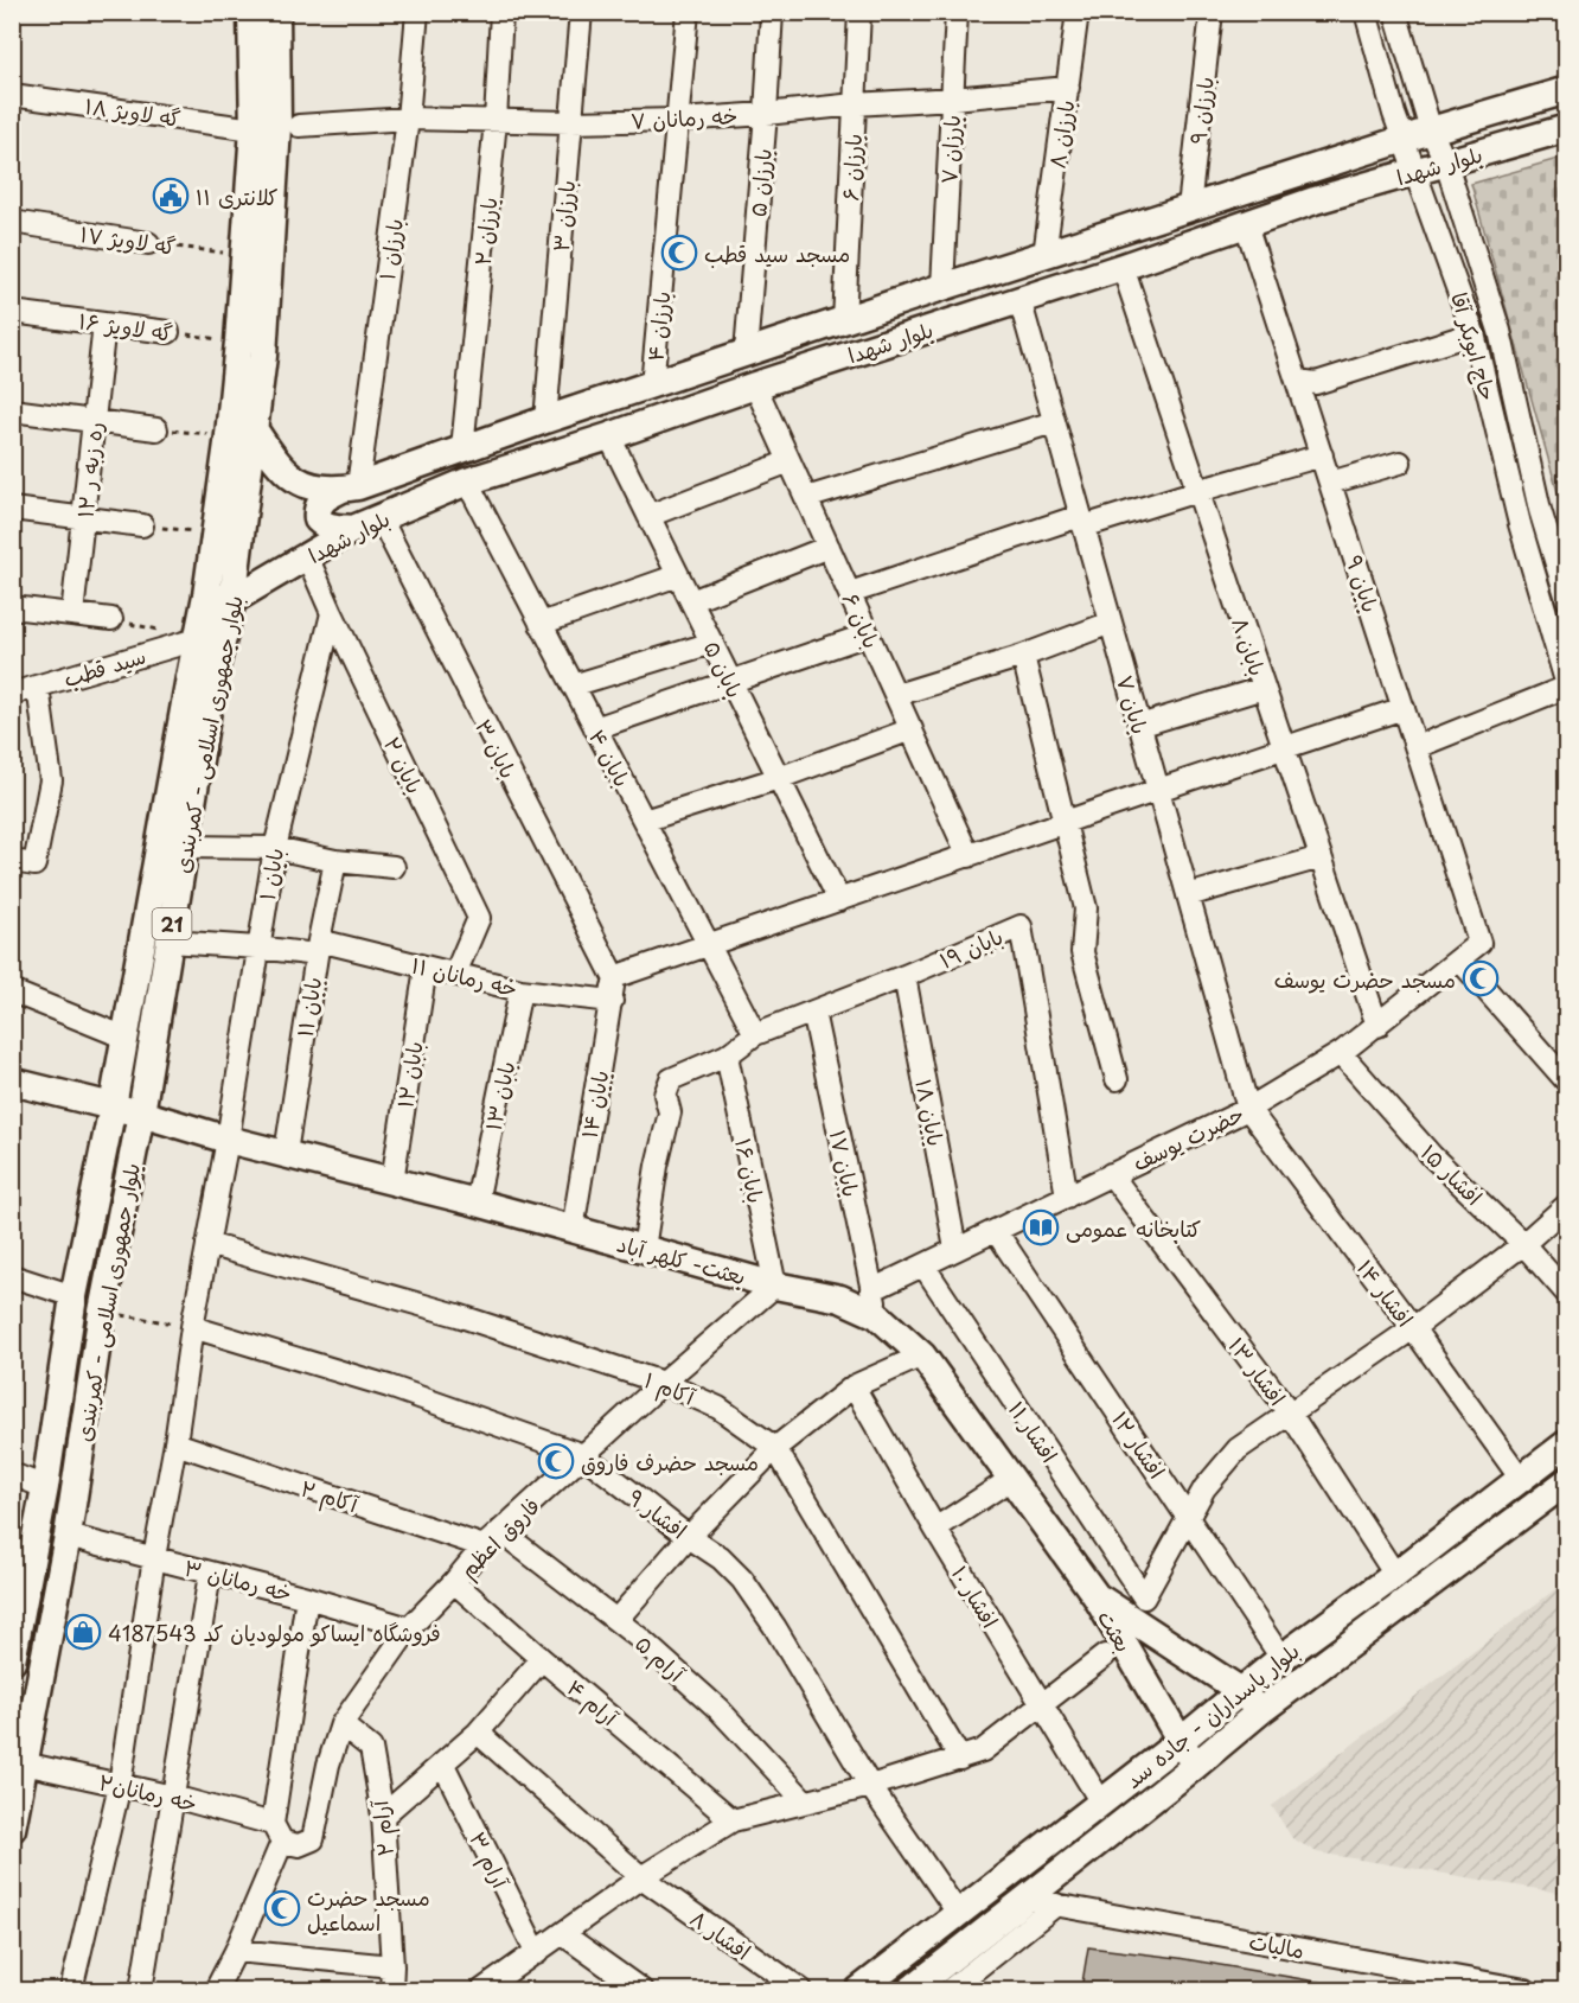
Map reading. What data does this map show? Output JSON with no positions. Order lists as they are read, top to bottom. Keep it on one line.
{"streets":{"main road":["بلوار شهدا","بلوار جمهوری اسلامی - کمربندی","21","بعثت- کلهر آباد","بعثت","بلوار پاسداران - جاده سد"],"street":["بارزان ۹","گه لاویژ ۱۸","خه رمانان ۷","بارزان ۸","بارزان ۷","بارزان ۶","بارزان ۵","بارزان ۳","بارزان ۲","گه لاویژ ۱۷","بارزان ۱","۱۶ گه لاویژ","بارزان ۴","حاج ابوبکر آقا","ره زبه ر ۱۲","بابان ۹","بابان ۶","بابان ۸","سید قطب","بابان ۵","بابان ۷","بابان ۳","بابان ۴","بابان ۲","بابان ۱","بابان ۱۹","خه رمانان ۱۱","بابان ۱۱","بابان ۱۲","بابان ۱۳","بابان ۱۴","بابان ۱۸","حضرت یوسف","بابان ۱۷","بابان ۱۶","افشار ۱۵","افشار ۱۴","افشار ۱۳","آکام ۱","افشار ۱۱","افشار ۱۲","آکام ۲","افشار ۹","فاروق اعظم","خه رمانان ۳","افشار ۱۰","آرام ۵","آرام ۴","خه رمانان۲","آرام ۲","آرام ۳","افشار ۸","مالیات"]},"crossings":[["بارزان ۹","بلوار شهدا"],["گه لاویژ ۱۸","بلوار جمهوری اسلامی - کمربندی"],["خه رمانان ۷","بارزان ۸"],["خه رمانان ۷","بارزان ۷"],["خه رمانان ۷","بارزان ۶"],["خه رمانان ۷","بارزان ۵"],["خه رمانان ۷","بارزان ۳"],["خه رمانان ۷","بارزان ۲"],["خه رمانان ۷","بارزان ۱"],["خه رمانان ۷","بارزان ۴"],["بارزان ۸","بلوار شهدا"],["بارزان ۷","بلوار شهدا"],["بلوار شهدا","بارزان ۶"],["بلوار شهدا","بارزان ۵"],["بلوار شهدا","بارزان ۳"],["بلوار شهدا","بارزان ۲"],["بلوار شهدا","بارزان ۱"],["بلوار شهدا","بارزان ۴"],["بلوار شهدا","حاج ابوبکر آقا"],["بلوار شهدا","بابان ۹"],["بلوار شهدا","بابان ۶"],["بلوار شهدا","بابان ۸"],["بلوار شهدا","بابان ۵"],["بلوار شهدا","بابان ۷"],["بلوار شهدا","بلوار جمهوری اسلامی - کمربندی"],["بلوار شهدا","بابان ۳"],["بلوار شهدا","بابان ۴"],["بلوار شهدا","بابان ۲"],["گه لاویژ ۱۷","بلوار جمهوری اسلامی - کمربندی"],["۱۶ گه لاویژ","ره زبه ر ۱۲"],["۱۶ گه لاویژ","بلوار جمهوری اسلامی - کمربندی"],["بابان ۹","حضرت یوسف"],["بابان ۸","حضرت یوسف"],["سید قطب","بلوار جمهوری اسلامی - کمربندی"],["بابان ۷","حضرت یوسف"],["بابان ۷","افشار ۱۴"],["بلوار جمهوری اسلامی - کمربندی","خه رمانان ۱۱"],["بلوار جمهوری اسلامی - کمربندی","بعثت- کلهر آباد"],["بلوار جمهوری اسلامی - کمربندی","خه رمانان ۳"],["بلوار جمهوری اسلامی - کمربندی","خه رمانان۲"],["بابان ۳","بابان ۱۴"],["بابان ۴","بابان ۱۹"],["بابان ۲","بابان ۱"],["بابان ۲","خه رمانان ۱۱"],["بابان ۱","خه رمانان ۱۱"],["بابان ۱","بعثت- کلهر آباد"],["بابان ۱","آکام ۱"],["بابان ۱","آکام ۲"],["بابان ۱","افشار ۹"],["بابان ۱","خه رمانان ۳"],["بابان ۱","خه رمانان۲"],["بابان ۱۹","بابان ۱۸"],["بابان ۱۹","حضرت یوسف"],["بابان ۱۹","بابان ۱۷"],["بابان ۱۹","بابان ۱۶"],["بابان ۱۹","بعثت- کلهر آباد"],["خه رمانان ۱۱","بابان ۱۱"],["خه رمانان ۱۱","بابان ۱۲"],["خه رمانان ۱۱","بابان ۱۳"],["خه رمانان ۱۱","بابان ۱۴"],["بابان ۱۱","بعثت- کلهر آباد"],["بابان ۱۲","بعثت- کلهر آباد"],["بابان ۱۳","بعثت- کلهر آباد"],["بابان ۱۴","بعثت- کلهر آباد"],["بابان ۱۸","حضرت یوسف"],["حضرت یوسف","بابان ۱۷"],["حضرت یوسف","افشار ۱۵"],["حضرت یوسف","بعثت- کلهر آباد"],["حضرت یوسف","افشار ۱۴"],["حضرت یوسف","افشار ۱۳"],["حضرت یوسف","افشار ۱۱"],["حضرت یوسف","افشار ۱۲"],["بابان ۱۷","بعثت- کلهر آباد"],["بابان ۱۶","بعثت- کلهر آباد"],["بابان ۱۶","فاروق اعظم"],["بعثت- کلهر آباد","فاروق اعظم"],["بعثت- کلهر آباد","بعثت"],["افشار ۱۴","بلوار پاسداران - جاده سد"],["افشار ۱۳","بلوار پاسداران - جاده سد"],["آکام ۱","فاروق اعظم"],["افشار ۱۱","افشار ۱۲"],["افشار ۱۲","بلوار پاسداران - جاده سد"],["آکام ۲","فاروق اعظم"],["افشار ۹","فاروق اعظم"],["افشار ۹","بلوار پاسداران - جاده سد"],["فاروق اعظم","خه رمانان ۳"],["فاروق اعظم","آرام ۵"],["فاروق اعظم","آرام ۴"],["فاروق اعظم","خه رمانان۲"],["فاروق اعظم","آرام ۲"],["افشار ۱۰","بلوار پاسداران - جاده سد"],["بعثت","بلوار پاسداران - جاده سد"],["بلوار پاسداران - جاده سد","مالیات"]],"places":{"public building":["کلانتری ۱۱"],"mosque":["مسجد سید قطب","مسجد حضرت یوسف","مسجد حضرف فاروق","مسجد حضرت اسماعیل"],"library":["کتابخانه عمومی"],"shop":["فروشگاە ایساکو مولودیان کد 4187543"]}}
